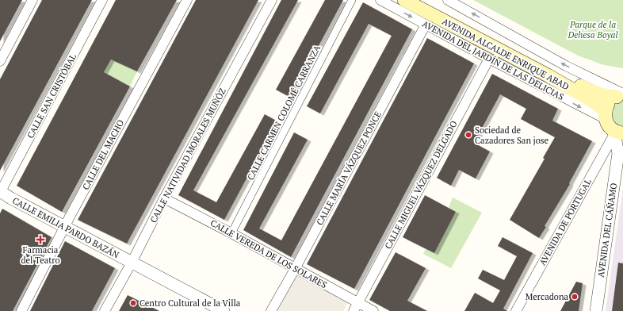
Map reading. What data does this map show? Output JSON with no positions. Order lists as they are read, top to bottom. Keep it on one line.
{"streets":{"main road":["AVENIDA ALCALDE ENRIQUE ABAD"],"street":["AVENIDA DEL JARDÍN DE LAS DELICIAS","CALLE SAN CRISTÓBAL","CALLE CARMEN COLOMÉ CARRANZA","CALLE DEL MACHO","CALLE NATIVIDAD MORALES MUÑÓZ","CALLE MARÍA VÁZQUEZ PONCE","CALLE MIGUEL VÁZQUEZ DELGADO","AVENIDA DE PORTUGAL","CALLE EMILIA PARDO BAZÁN","AVENIDA DEL CÁÑAMO","CALLE VEREDA DE LOS SOLARES"]},"crossings":[["AVENIDA ALCALDE ENRIQUE ABAD","AVENIDA DEL JARDÍN DE LAS DELICIAS"],["AVENIDA ALCALDE ENRIQUE ABAD","AVENIDA DE PORTUGAL"],["AVENIDA ALCALDE ENRIQUE ABAD","AVENIDA DEL CÁÑAMO"],["AVENIDA DEL JARDÍN DE LAS DELICIAS","CALLE MARÍA VÁZQUEZ PONCE"],["AVENIDA DEL JARDÍN DE LAS DELICIAS","CALLE MIGUEL VÁZQUEZ DELGADO"],["CALLE SAN CRISTÓBAL","CALLE EMILIA PARDO BAZÁN"],["CALLE CARMEN COLOMÉ CARRANZA","CALLE VEREDA DE LOS SOLARES"],["CALLE DEL MACHO","CALLE EMILIA PARDO BAZÁN"],["CALLE NATIVIDAD MORALES MUÑÓZ","CALLE EMILIA PARDO BAZÁN"],["CALLE NATIVIDAD MORALES MUÑÓZ","CALLE VEREDA DE LOS SOLARES"],["CALLE MARÍA VÁZQUEZ PONCE","CALLE VEREDA DE LOS SOLARES"],["CALLE MIGUEL VÁZQUEZ DELGADO","CALLE VEREDA DE LOS SOLARES"],["AVENIDA DE PORTUGAL","AVENIDA DEL CÁÑAMO"]],"one_way":["AVENIDA DEL JARDÍN DE LAS DELICIAS"],"parks":["Parque de la Dehesa Boyal"],"places":{"other":["Sociedad de Cazadores San jose","Mercadona","Centro Cultural de la Villa"],"health":["Farmacia del Teatro"]}}
